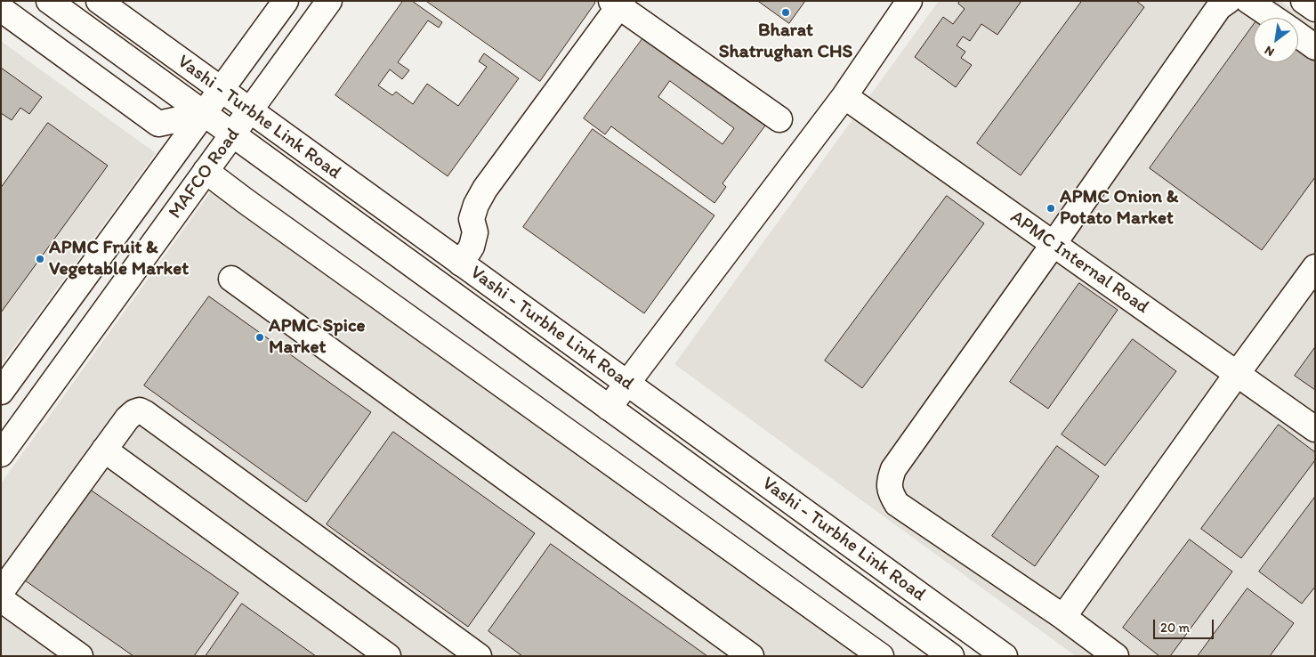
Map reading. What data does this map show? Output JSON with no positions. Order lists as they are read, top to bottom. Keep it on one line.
{"streets":{"main road":["Vashi - Turbhe Link Road","MAFCO Road","APMC Internal Road"]},"crossings":[["Vashi - Turbhe Link Road","MAFCO Road"]],"places":["Bharat Shatrughan CHS","APMC Onion & Potato Market","APMC Fruit & Vegetable Market","APMC Spice Market"],"scale_bar":"20 m","north":"bottom left"}
